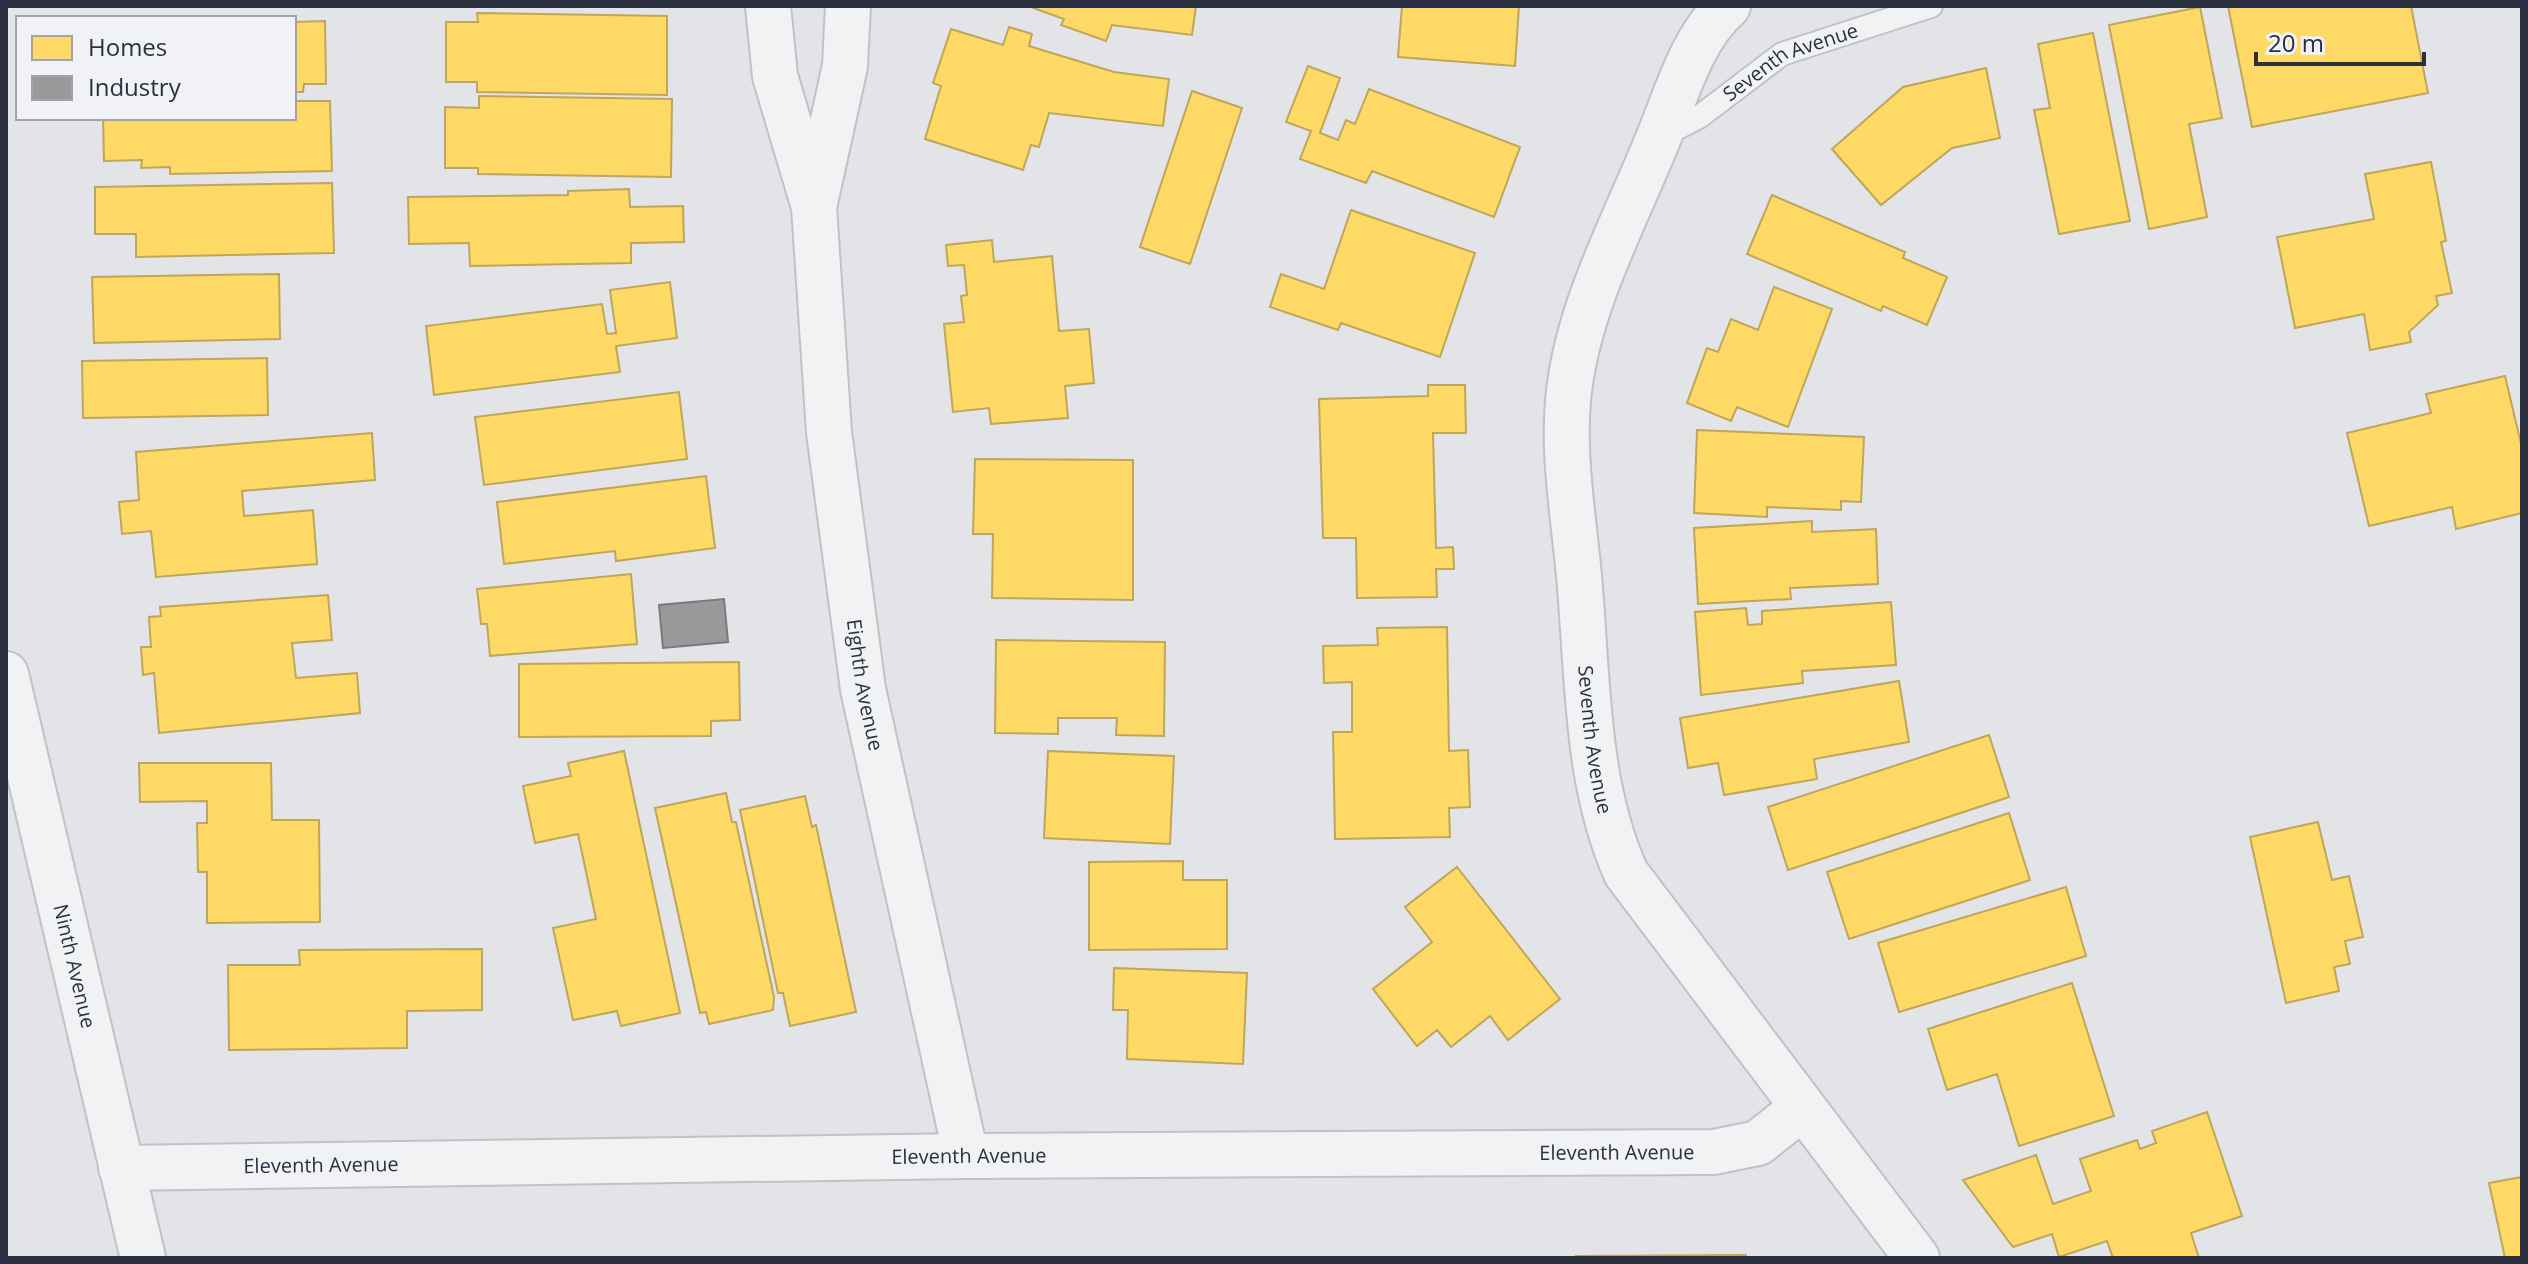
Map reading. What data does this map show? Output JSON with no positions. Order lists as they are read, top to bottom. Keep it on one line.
{"streets":{"street":["Seventh Avenue","Eighth Avenue","Ninth Avenue","Eleventh Avenue"]},"crossings":[["Seventh Avenue","Eleventh Avenue"],["Eighth Avenue","Eleventh Avenue"],["Ninth Avenue","Eleventh Avenue"]],"legend":["Homes","Industry"],"scale_bar":"20 m"}
